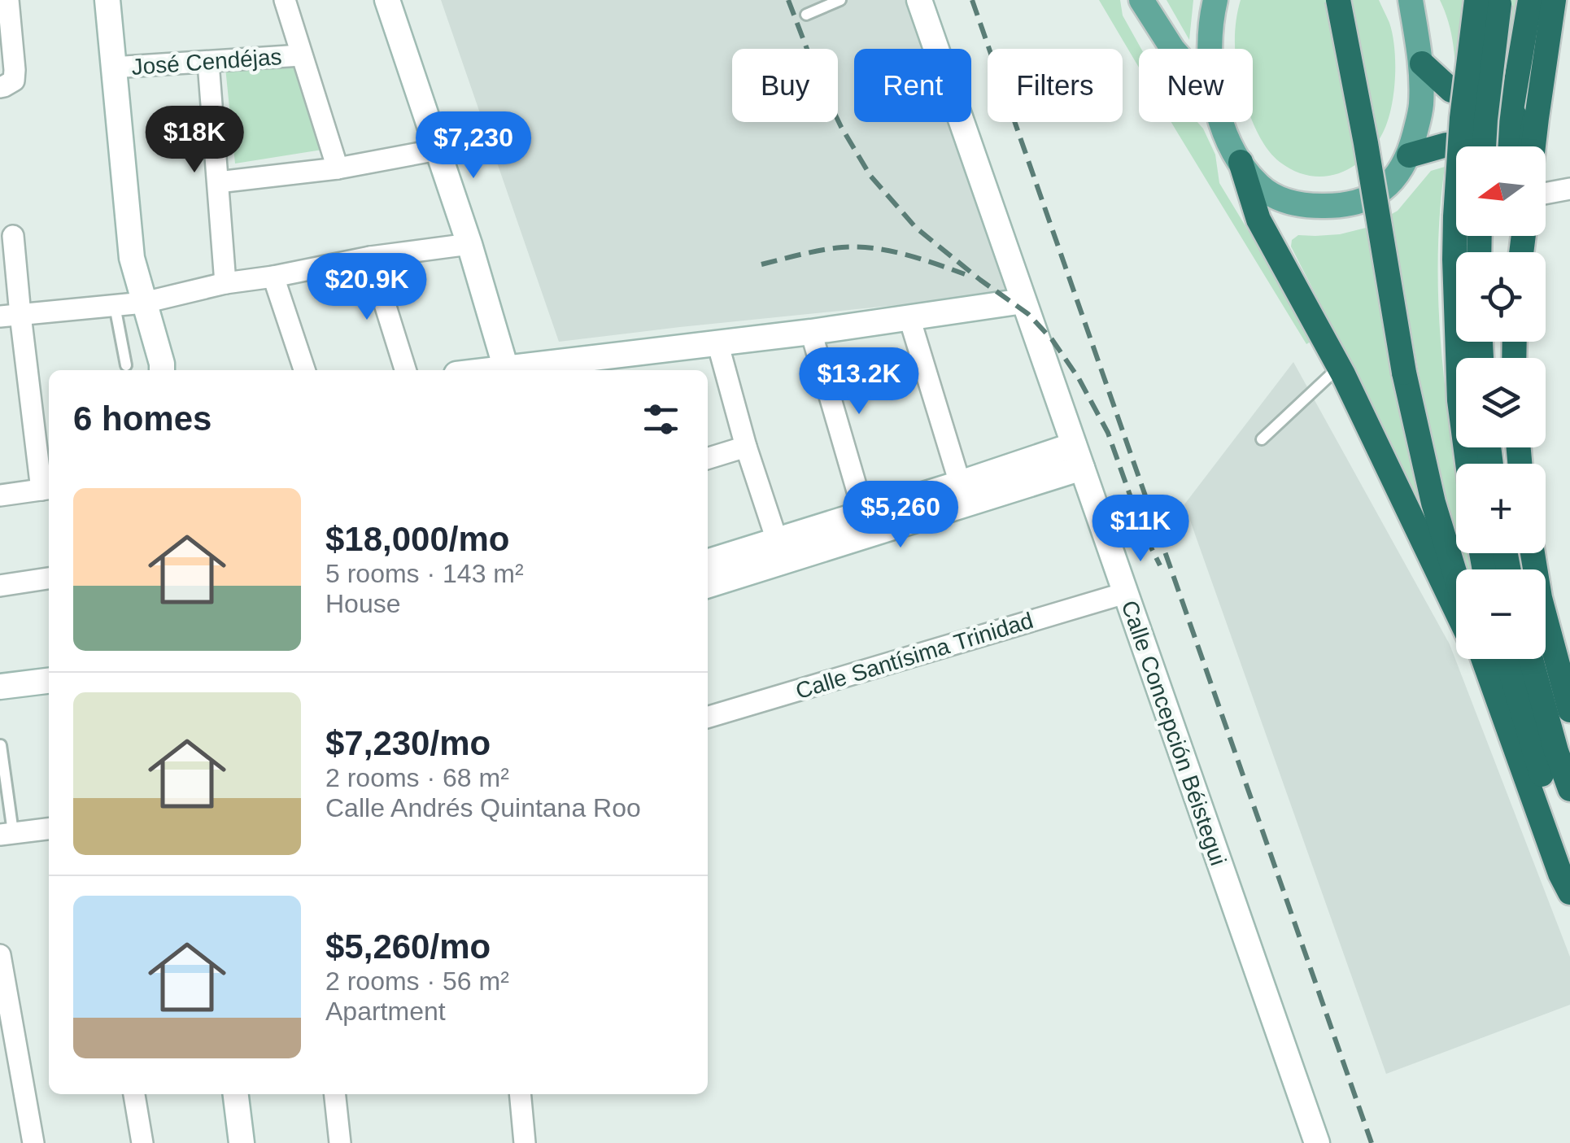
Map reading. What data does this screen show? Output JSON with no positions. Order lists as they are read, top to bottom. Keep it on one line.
{"streets":{"street":["José Cendéjas","Calle Santísima Trinidad","Calle Concepción Béistegui"]},"crossings":[["Calle Santísima Trinidad","Calle Concepción Béistegui"]],"north":"left","page":{"chip":["Buy","Rent","Filters","New"],"price":["$18K","$7,230","$20.9K","$13.2K","$5,260","$11K"],"map_buttons":["+","−"],"heading":"6 homes","list":[{"name":"$18,000/mo","note":"5 rooms · 143 m² · House"},{"name":"$7,230/mo","note":"2 rooms · 68 m² · Calle Andrés Quintana Roo"},{"name":"$5,260/mo","note":"2 rooms · 56 m² · Apartment"}]}}
